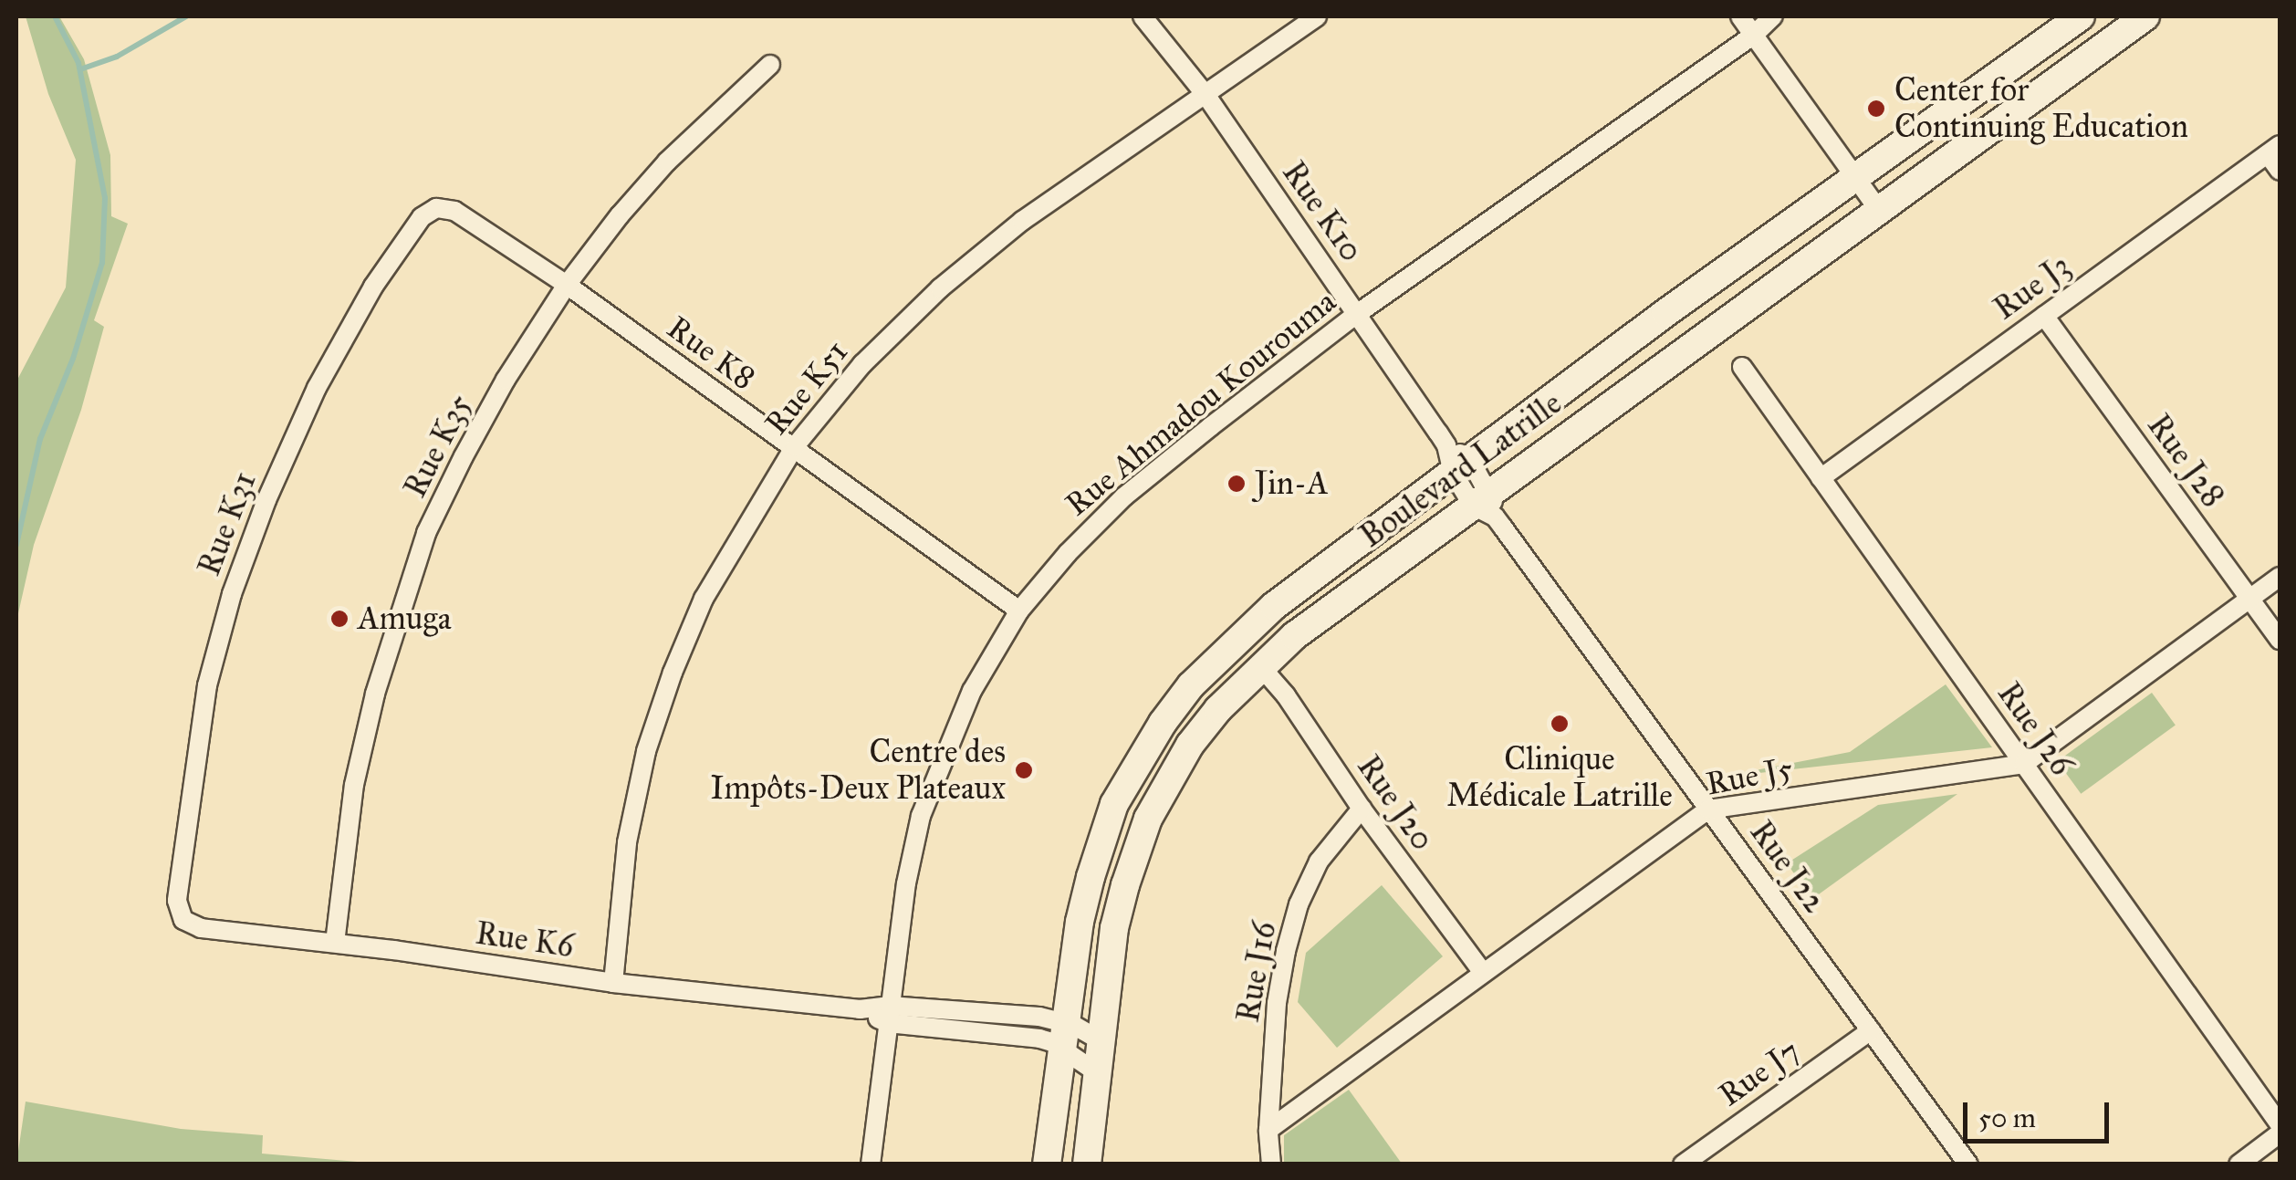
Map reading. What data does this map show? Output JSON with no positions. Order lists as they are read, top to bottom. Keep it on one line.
{"streets":{"main road":["Boulevard Latrille"],"street":["Rue K10","Rue J3","Rue K8","Rue K51","Rue Ahmadou Kourouma","Rue K35","Rue J28","Rue K31","Rue J26","Rue J5","Rue J20","Rue J22","Rue K6","Rue J16","Rue J7"]},"crossings":[["Rue K10","Rue K51"],["Rue K10","Rue Ahmadou Kourouma"],["Rue K10","Boulevard Latrille"],["Rue K10","Rue J22"],["Rue J3","Rue J28"],["Rue J3","Rue J26"],["Rue K8","Rue K51"],["Rue K8","Rue Ahmadou Kourouma"],["Rue K8","Rue K35"],["Rue K8","Rue K31"],["Rue K51","Rue K6"],["Rue Ahmadou Kourouma","Rue K6"],["Rue K35","Rue K6"],["Rue J28","Rue J5"],["Boulevard Latrille","Rue J20"],["Boulevard Latrille","Rue J22"],["Boulevard Latrille","Rue K6"],["Rue K31","Rue K6"],["Rue J26","Rue J5"],["Rue J5","Rue J20"],["Rue J5","Rue J22"],["Rue J5","Rue J16"],["Rue J20","Rue J16"],["Rue J22","Rue J7"]],"places":["Center for Continuing Education","Jin-A","Amuga","Clinique Médicale Latrille","Centre des Impôts-Deux Plateaux"],"scale_bar":"50 m"}
